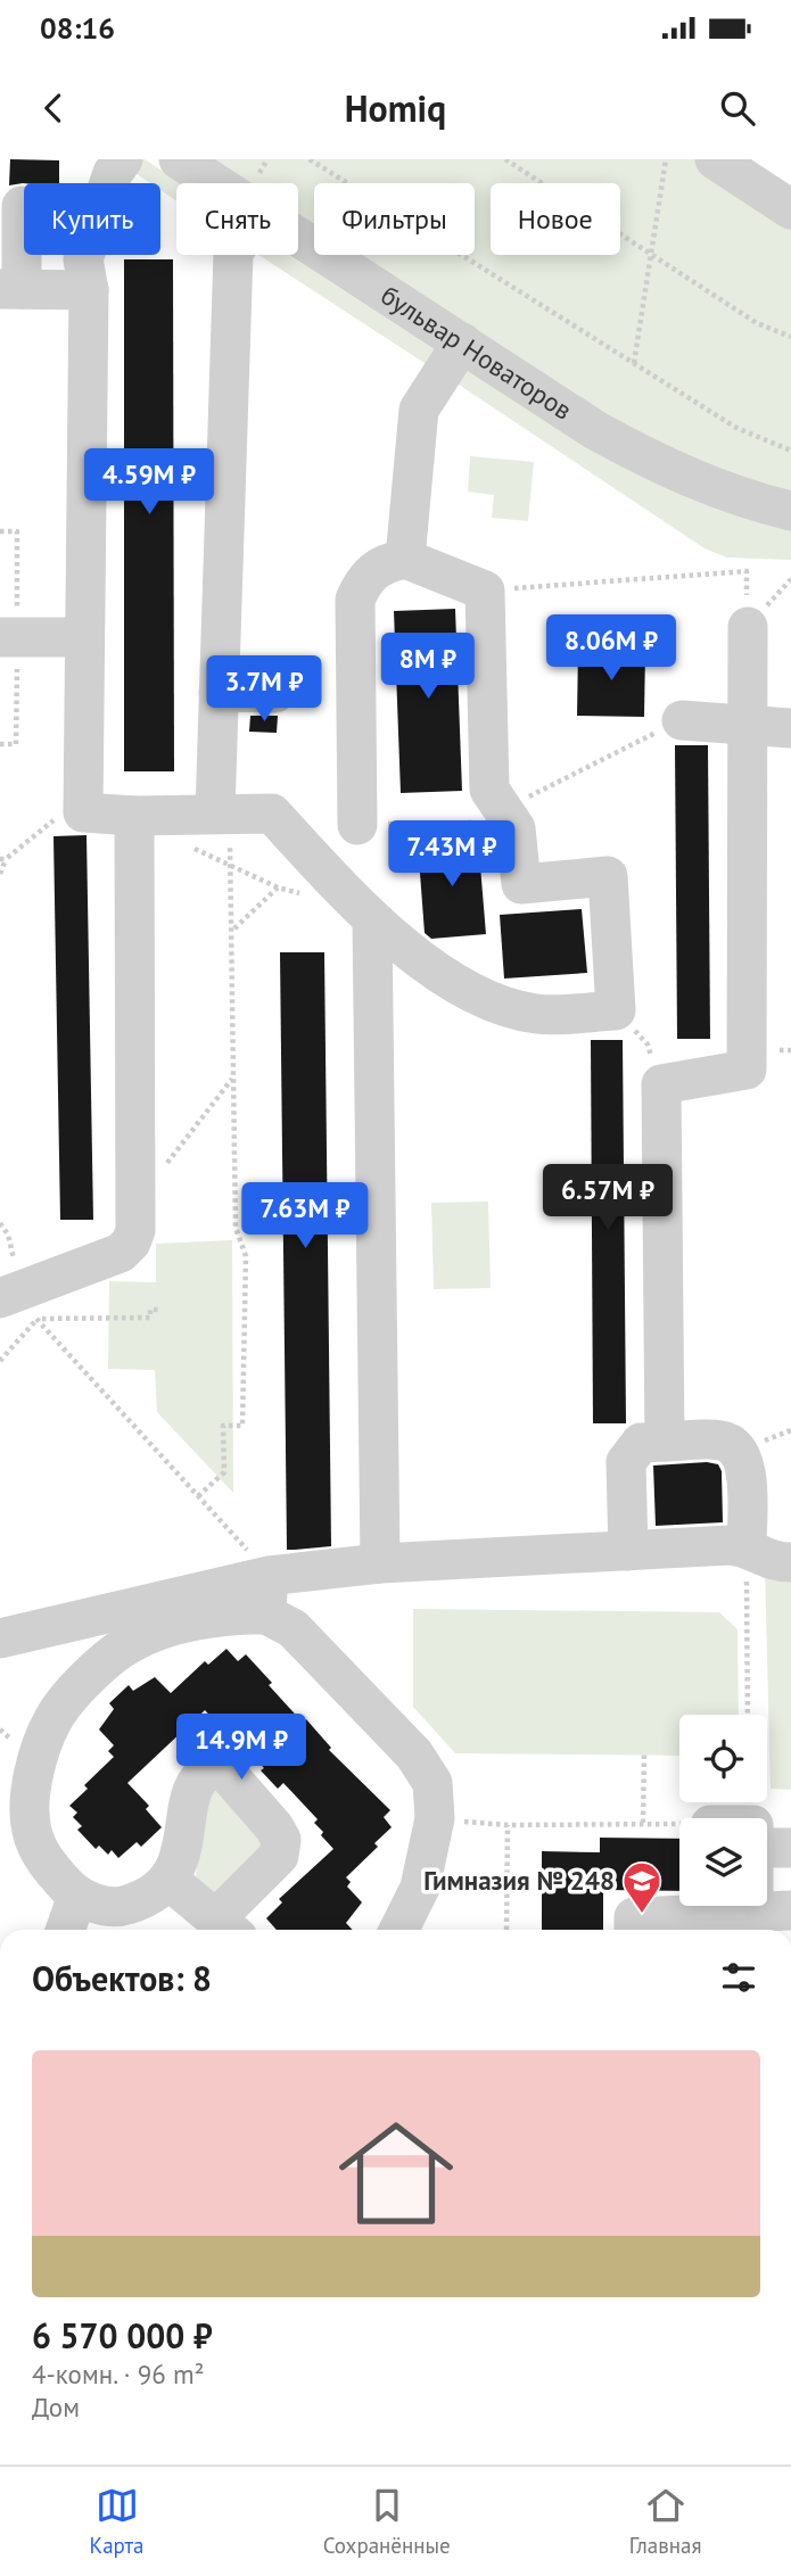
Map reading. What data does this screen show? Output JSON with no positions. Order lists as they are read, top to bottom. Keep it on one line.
{"streets":{"street":["бульвар Новаторов"]},"places":{"school or university":["Гимназия № 248"]},"page":{"status":"08:16","header":"Homiq","chip":["Купить","Снять","Фильтры","Новое"],"price":["4.59M ₽","8.06M ₽","8M ₽","3.7M ₽","7.43M ₽","6.57M ₽","7.63M ₽","14.9M ₽"],"heading":"Объектов: 8","list":[{"name":"6 570 000 ₽","note":"4-комн. · 96 m² · Дом"}],"tabs":["Карта","Сохранённые","Главная"]}}
